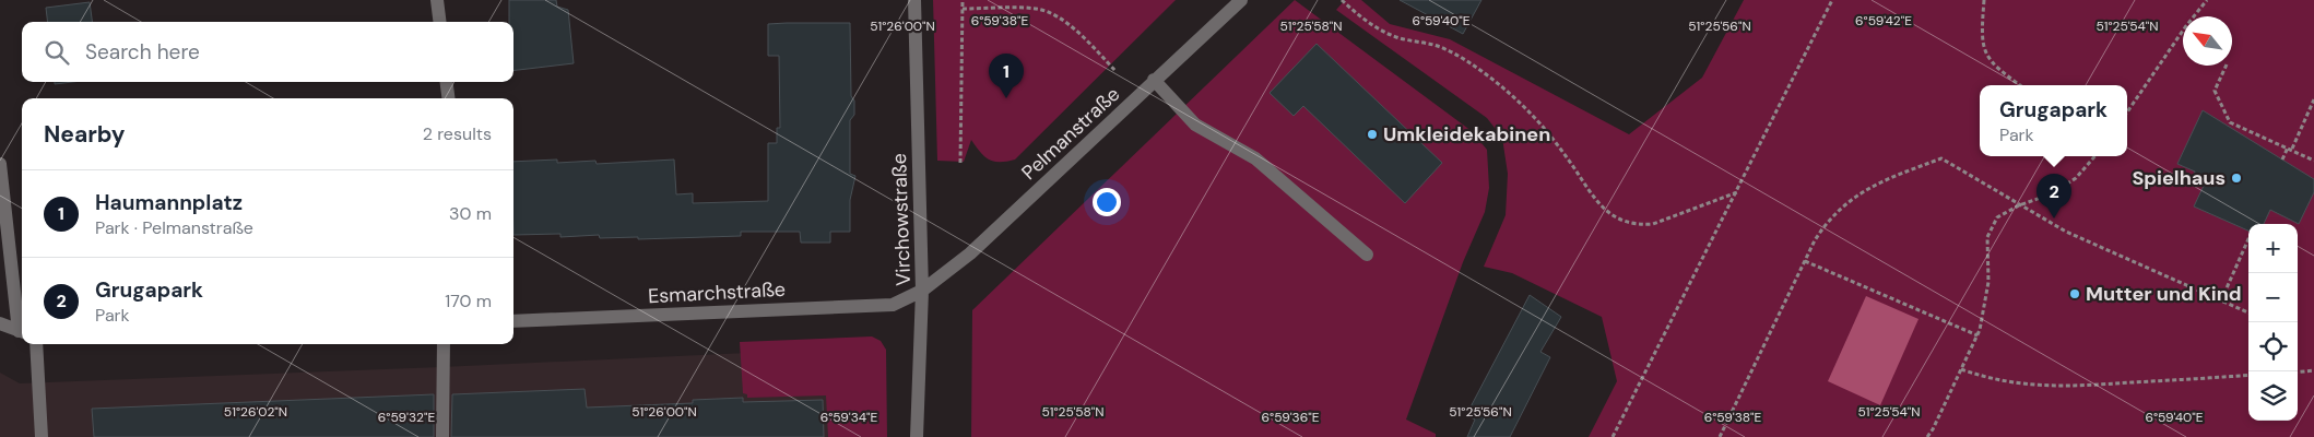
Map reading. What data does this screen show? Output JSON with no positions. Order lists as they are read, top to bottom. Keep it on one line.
{"streets":{"street":["Pelmanstraße","Virchowstraße","Esmarchstraße"]},"crossings":[["Pelmanstraße","Virchowstraße"],["Pelmanstraße","Esmarchstraße"],["Virchowstraße","Esmarchstraße"]],"places":["Umkleidekabinen","Spielhaus","Mutter und Kind"],"north":"top left","page":{"search":"Search here","pins":["1","2"],"popup":["Grugapark","Park"],"heading":["Nearby","2 results"],"list":[{"mark":"1","name":"Haumannplatz","note":"Park · Pelmanstraße","value":"30 m"},{"mark":"2","name":"Grugapark","note":"Park","value":"170 m"}],"map_buttons":["+","−"]},"coordinates":["6°59'38\"E","6°59'40\"E","6°59'42\"E","51°26'00\"N","51°25'58\"N","51°25'56\"N","51°25'54\"N","51°26'02\"N","6°59'32\"E","6°59'34\"E","6°59'36\"E"]}
